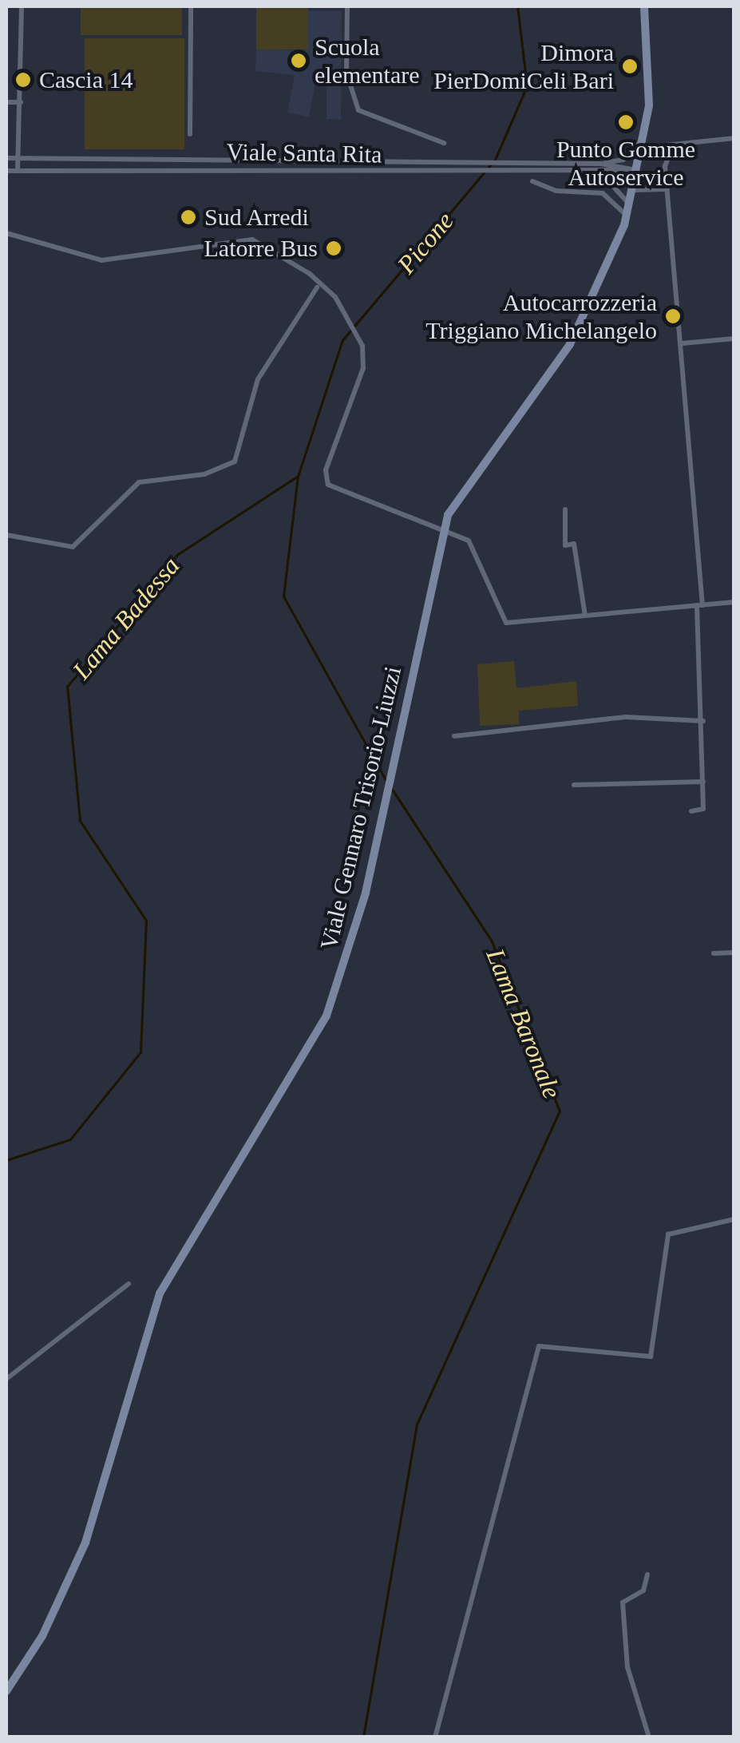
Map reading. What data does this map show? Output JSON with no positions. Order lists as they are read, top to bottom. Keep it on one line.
{"streets":{"main road":["Viale Gennaro Trisorio-Liuzzi"],"street":["Viale Santa Rita"]},"crossings":[["Viale Santa Rita","Viale Gennaro Trisorio-Liuzzi"]],"water":["Picone","Lama Badessa","Lama Baronale"],"places":["Scuola elementare","Dimora PierDomiCeli Bari","Cascia 14","Punto Gomme Autoservice","Sud Arredi","Latorre Bus","Autocarrozzeria Triggiano Michelangelo"]}
